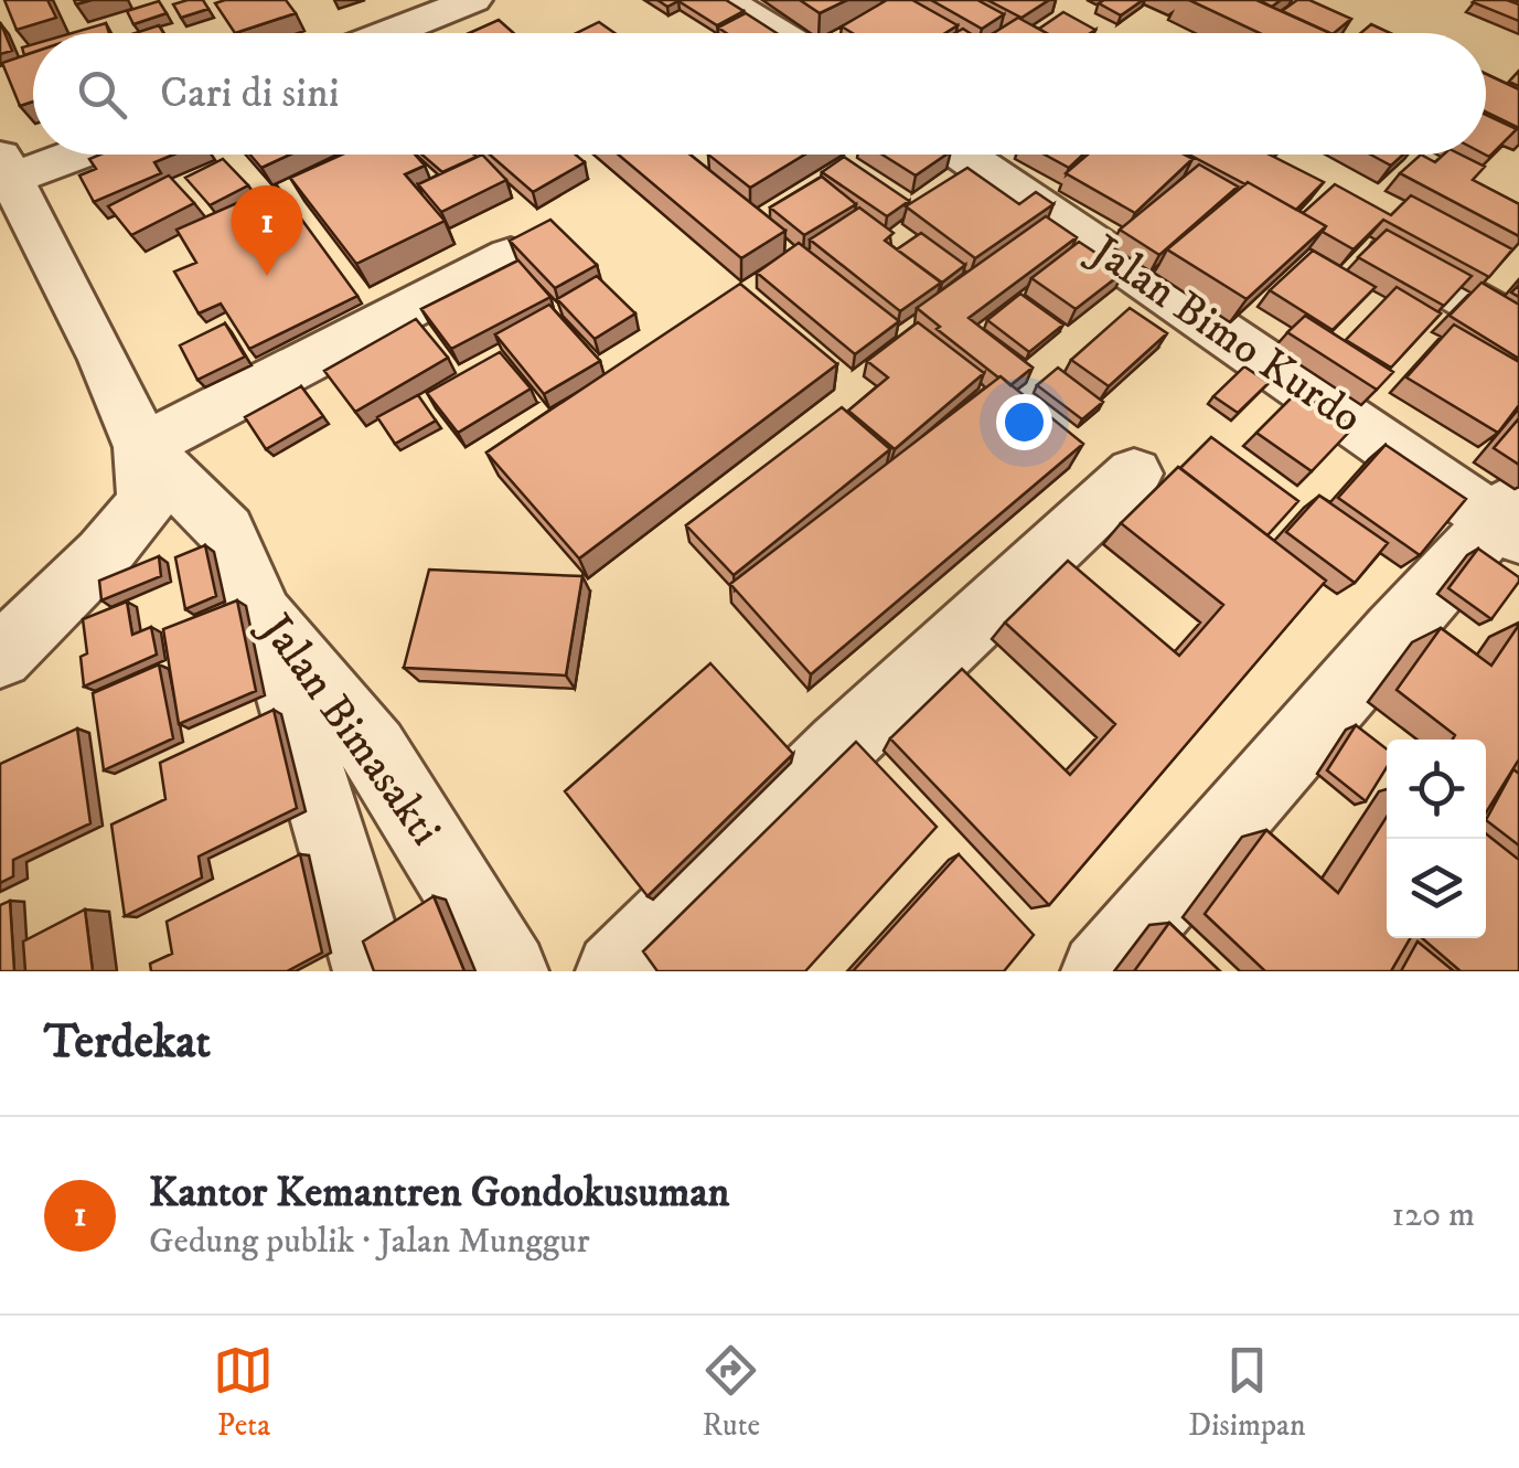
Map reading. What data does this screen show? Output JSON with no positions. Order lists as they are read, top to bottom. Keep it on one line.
{"streets":{"street":["Jalan Bimo Kurdo","Jalan Bimasakti"]},"page":{"search":"Cari di sini","pins":"1","heading":"Terdekat","list":[{"mark":"1","name":"Kantor Kemantren Gondokusuman","note":"Gedung publik · Jalan Munggur","value":"120 m"}],"nav":["Peta","Rute","Disimpan"]}}
